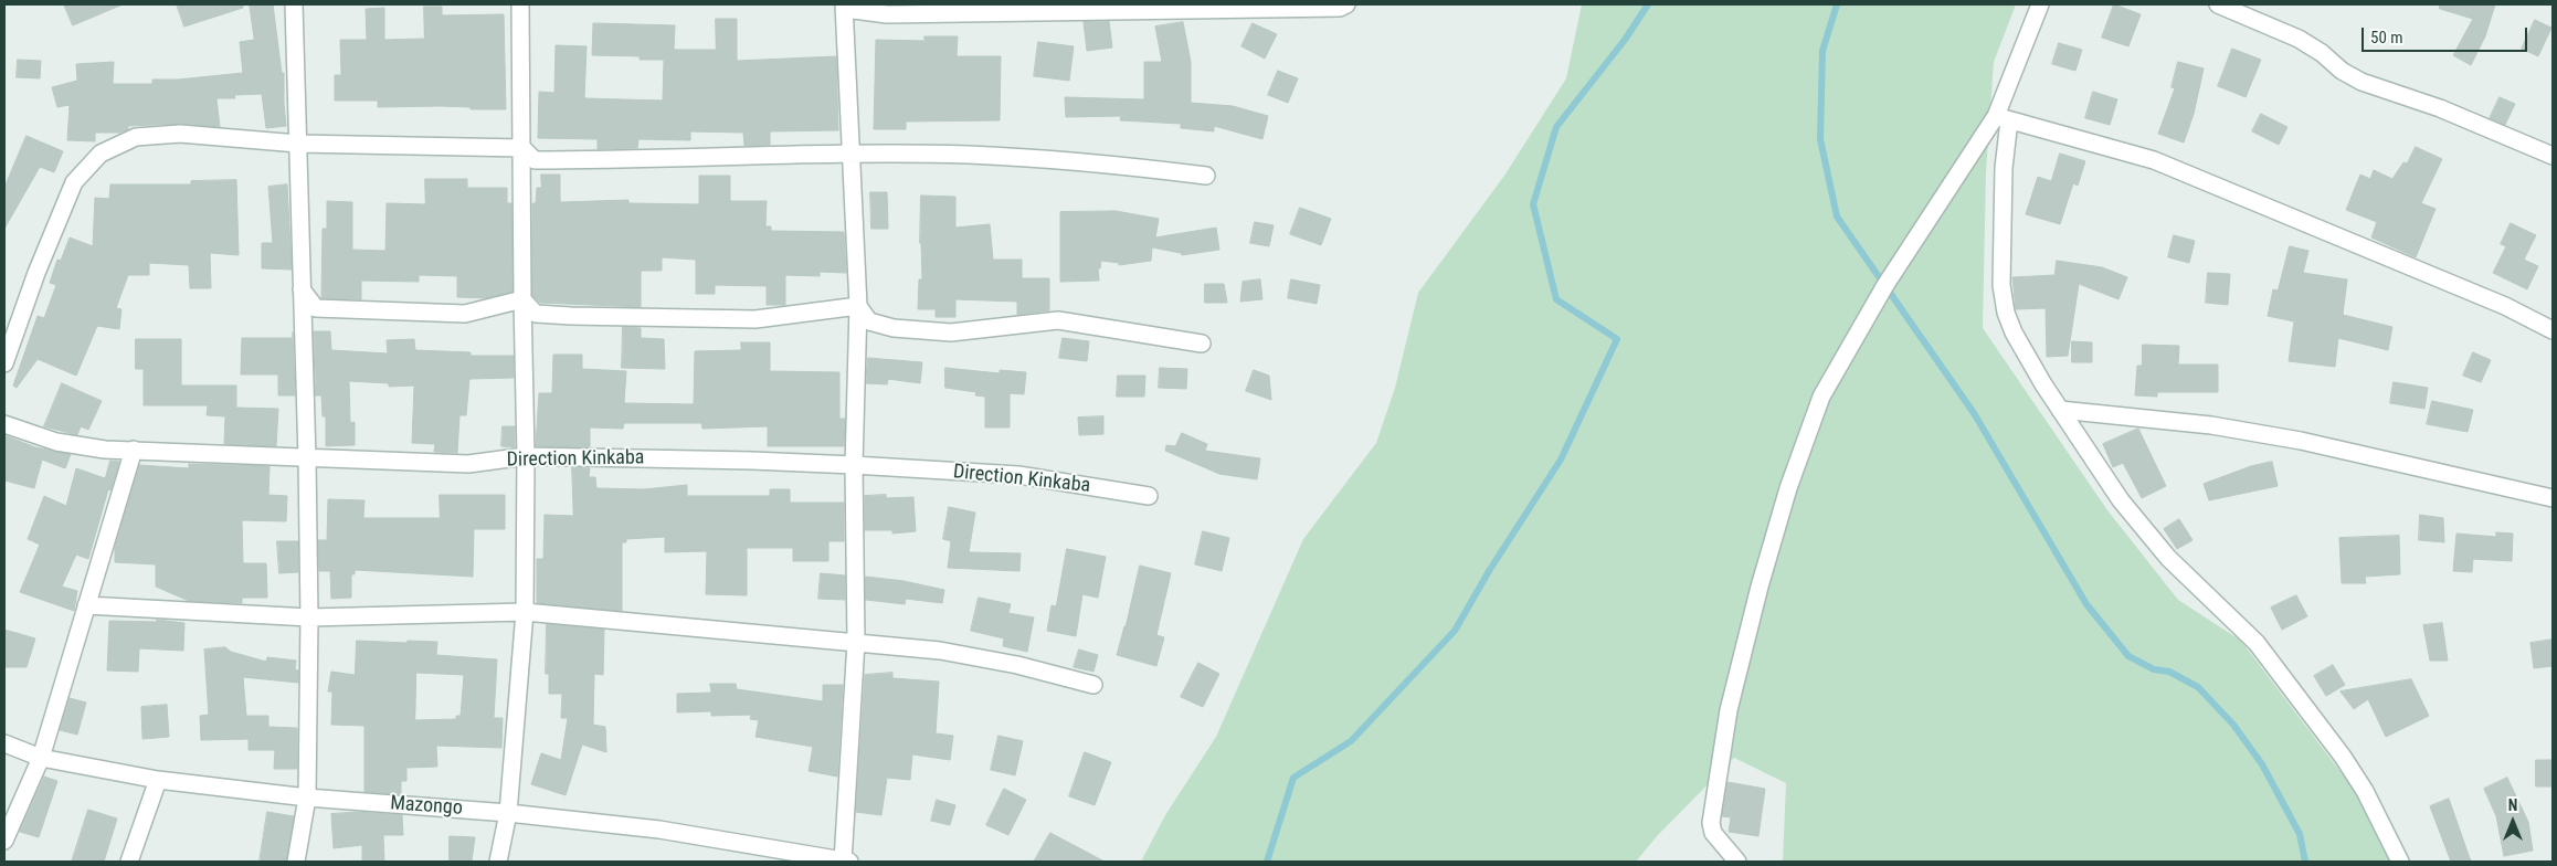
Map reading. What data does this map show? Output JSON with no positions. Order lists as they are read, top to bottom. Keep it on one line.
{"streets":{"street":["Direction Kinkaba","Mazongo"]},"scale_bar":"50 m","north":"top"}
